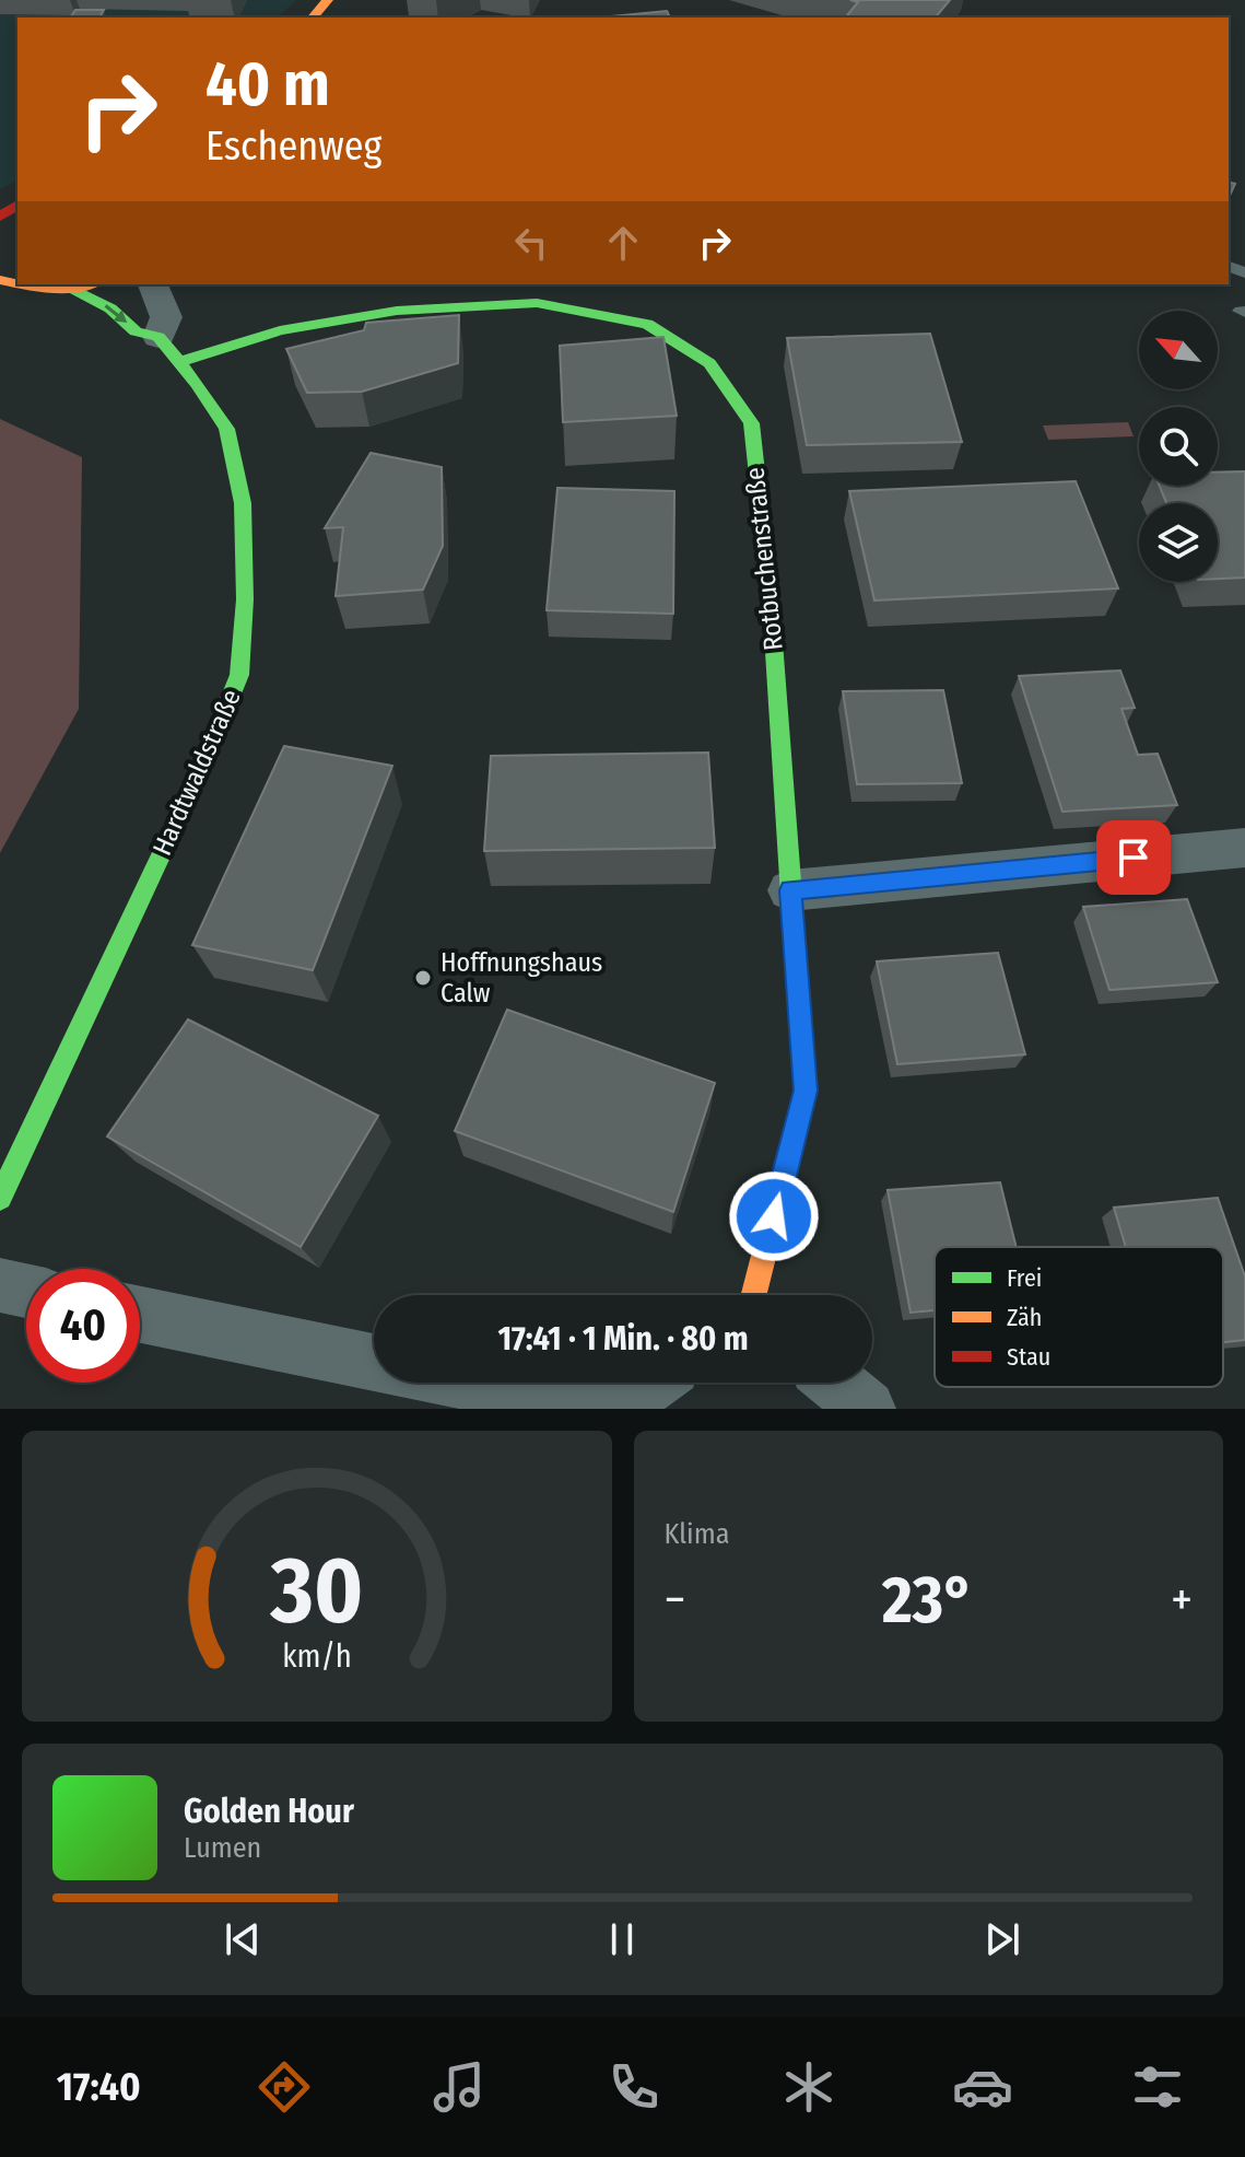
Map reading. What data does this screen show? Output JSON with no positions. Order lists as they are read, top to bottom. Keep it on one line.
{"streets":{"street":["Rotbuchenstraße","Hardtwaldstraße"]},"crossings":[["Rotbuchenstraße","Hardtwaldstraße"]],"places":["Hoffnungshaus Calw"],"legend":["Frei","Zäh","Stau"],"north":"top left","page":{"turn":["40 m","Eschenweg"],"limit":"40","trip":"17:41 · 1 Min. · 80 m","tile":"Klima","heat":["−","23°","+"],"song":["Golden Hour","Lumen"],"tabs":"17:40","gauge":["30","km/h"]}}
